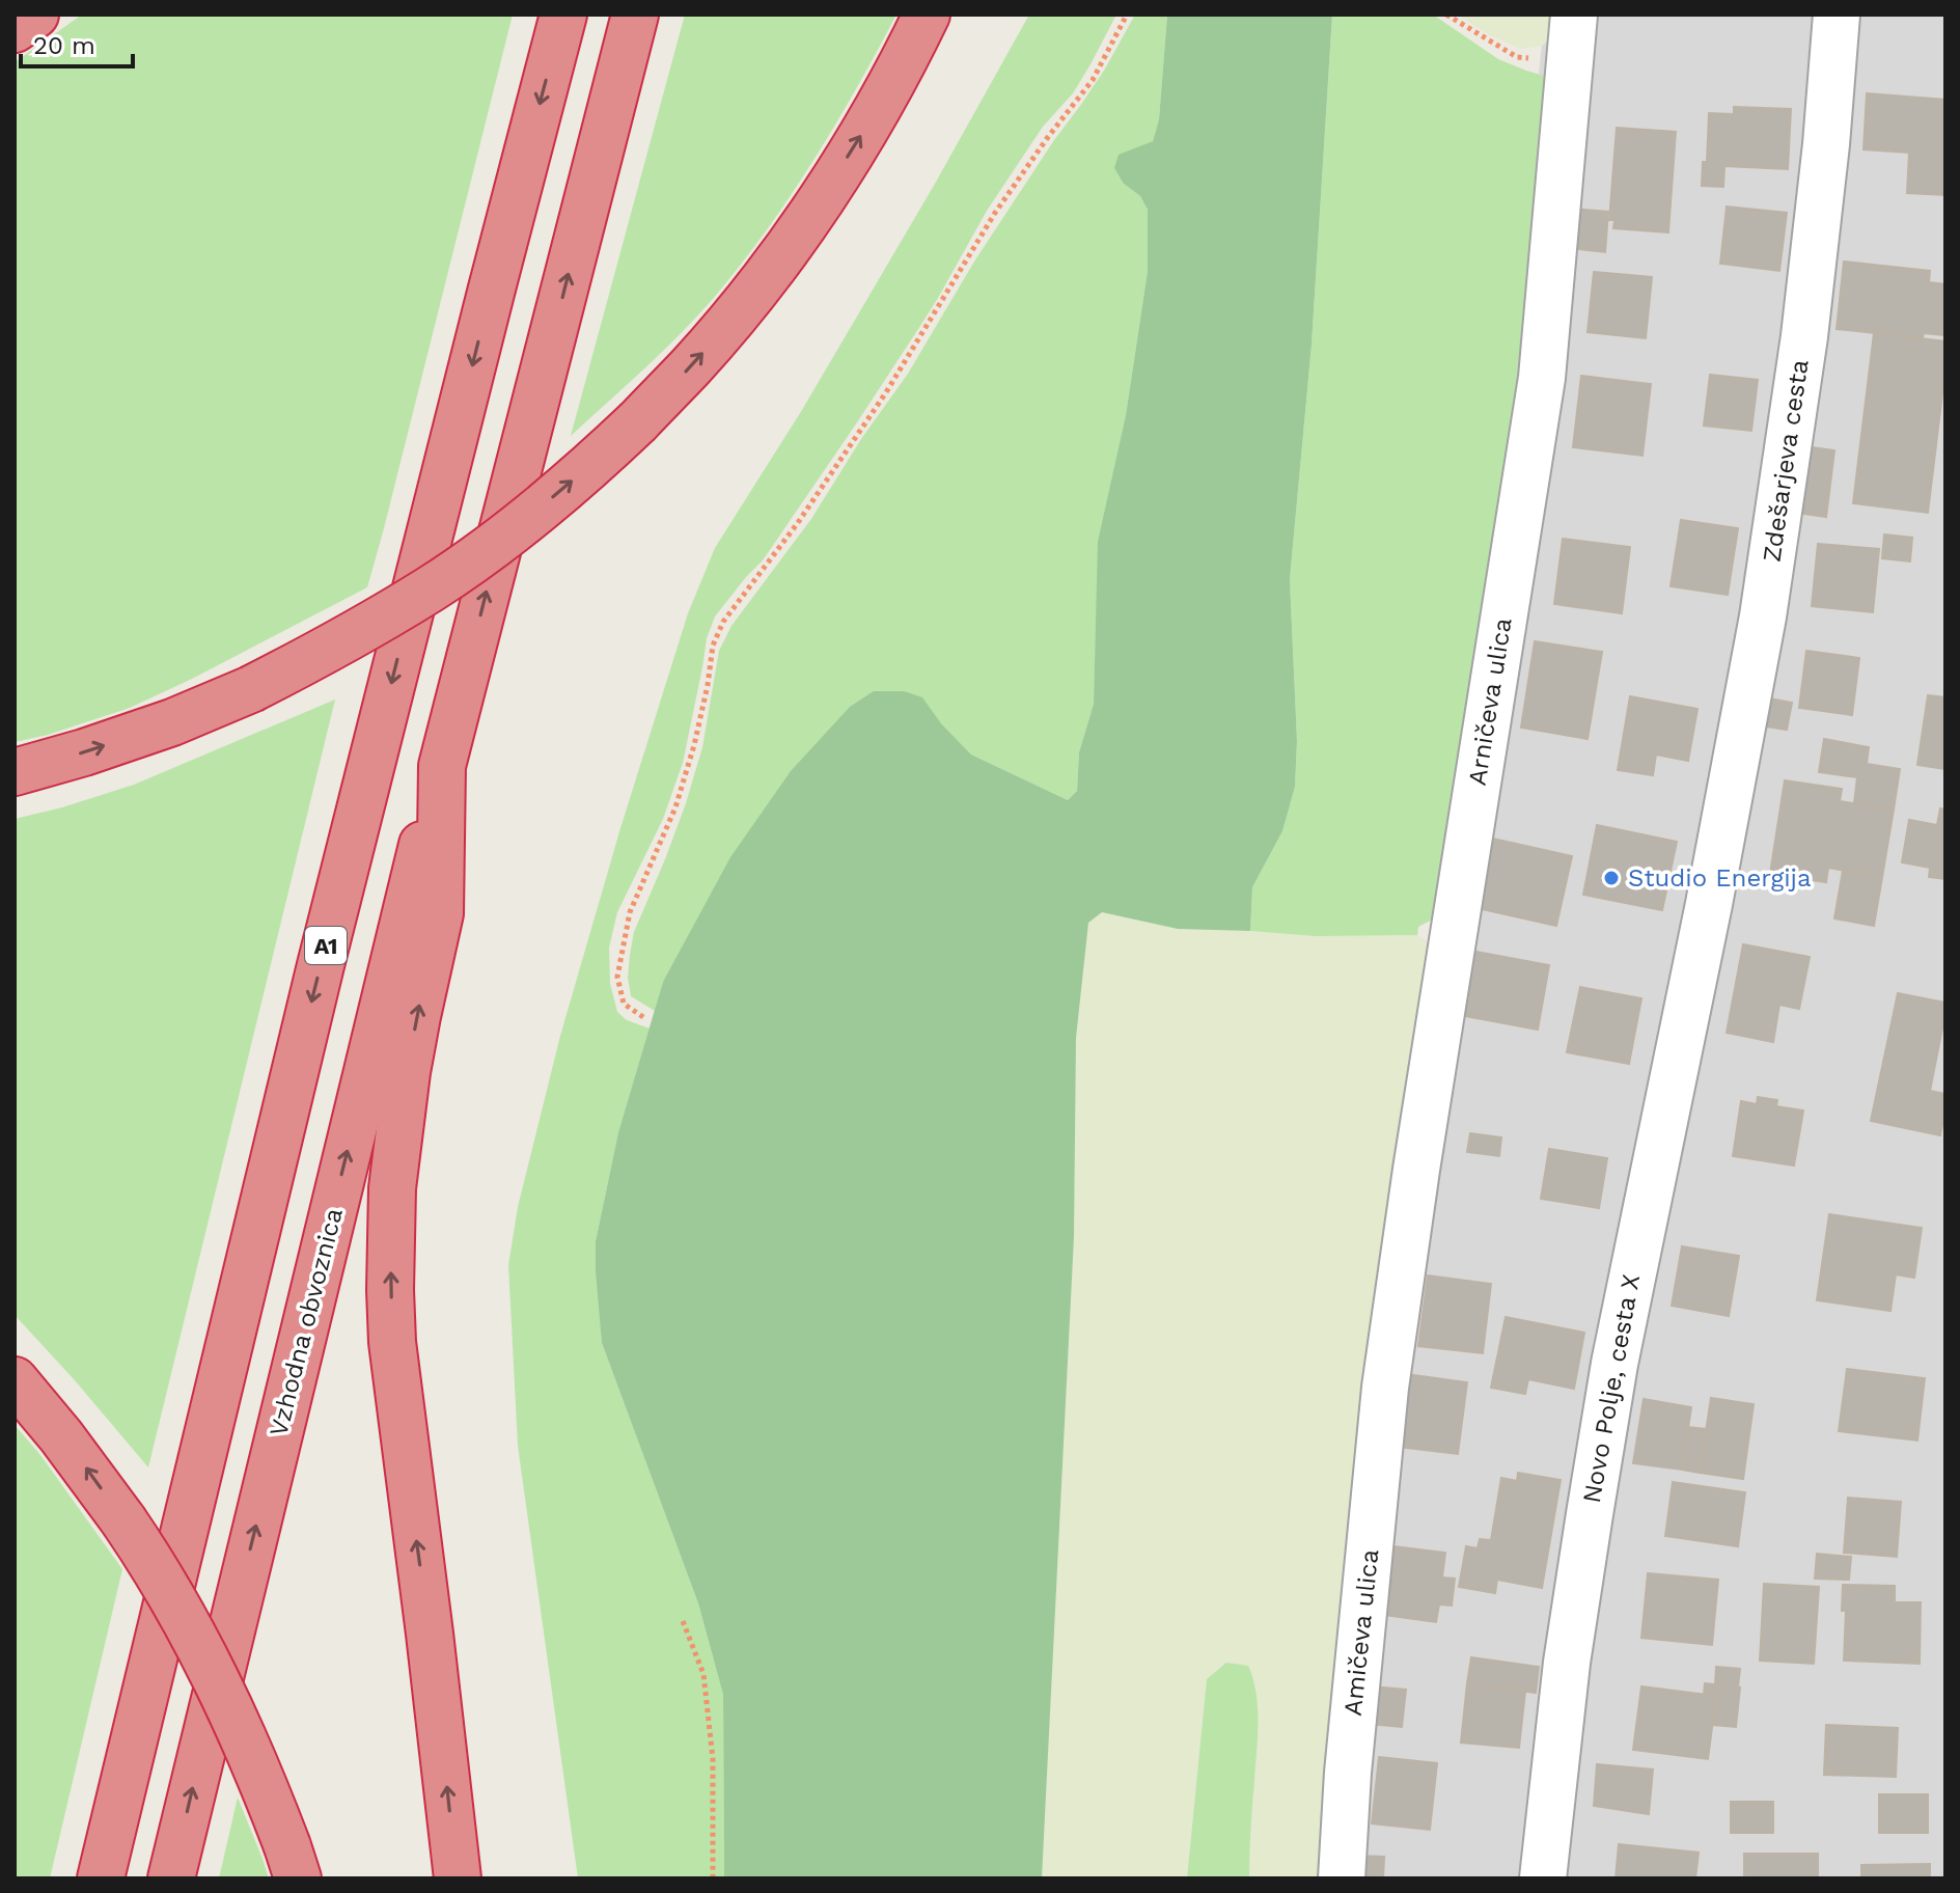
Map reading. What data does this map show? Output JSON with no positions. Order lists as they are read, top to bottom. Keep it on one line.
{"streets":{"highway":["A1","Vzhodna obvoznica"],"street":["Zdešarjeva cesta","Arničeva ulica","Novo Polje, cesta X","Amičeva ulica"]},"crossings":[["Zdešarjeva cesta","Novo Polje, cesta X"],["Arničeva ulica","Amičeva ulica"]],"places":["Studio Energija"],"scale_bar":"20 m"}
